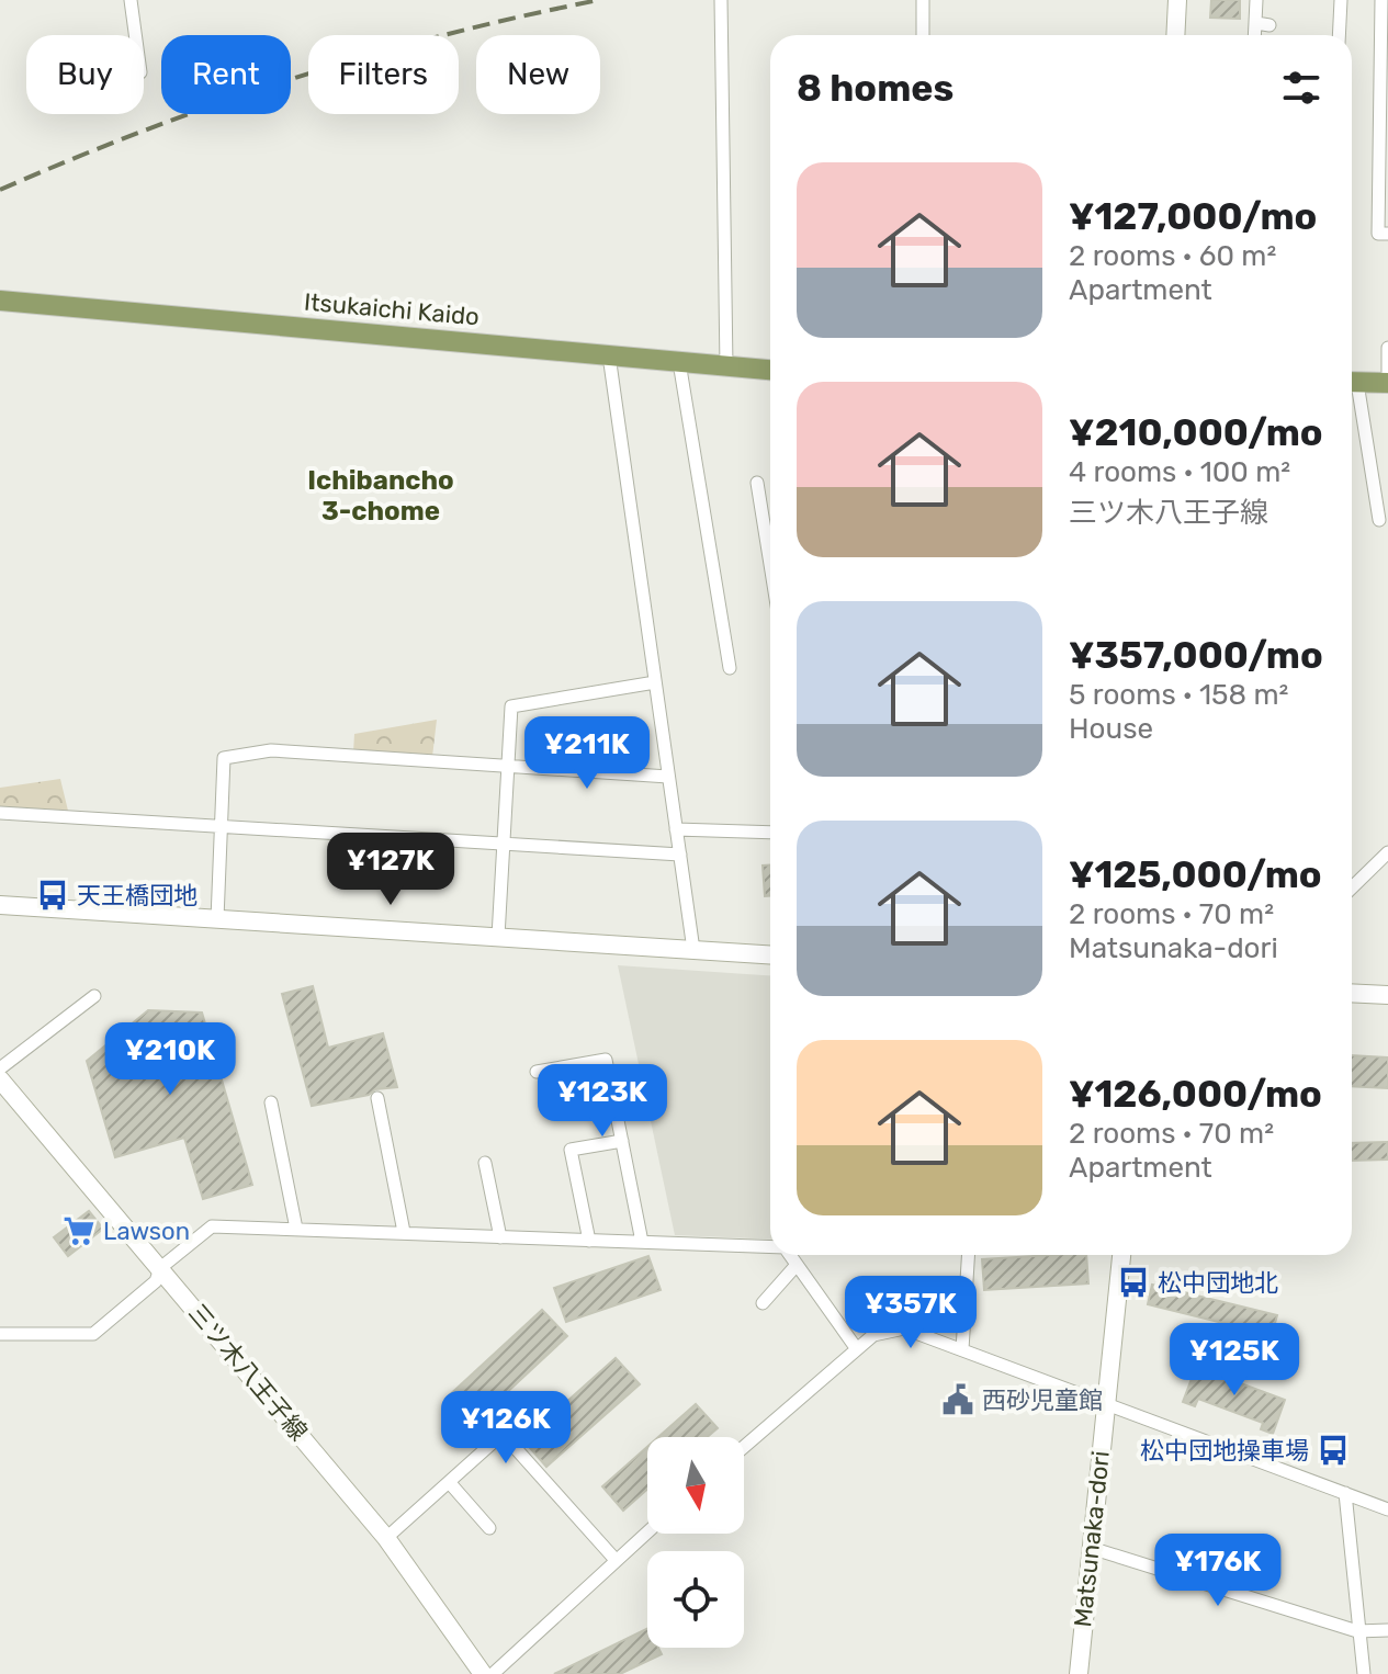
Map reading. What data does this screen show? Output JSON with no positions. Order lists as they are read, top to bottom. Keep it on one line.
{"streets":{"main road":["Itsukaichi Kaido"],"street":["三ツ木八王子線","Matsunaka-dori"]},"districts":["Ichibancho 3-chome"],"places":{"bus stop":["天王橋団地","松中団地北","松中団地操車場"],"supermarket":["Lawson"],"public building":["西砂児童館"]},"north":"bottom","page":{"chip":["Buy","Rent","Filters","New"],"heading":"8 homes","list":[{"name":"¥127,000/mo","note":"2 rooms · 60 m² · Apartment"},{"name":"¥210,000/mo","note":"4 rooms · 100 m² · 三ツ木八王子線"},{"name":"¥357,000/mo","note":"5 rooms · 158 m² · House"},{"name":"¥125,000/mo","note":"2 rooms · 70 m² · Matsunaka-dori"},{"name":"¥126,000/mo","note":"2 rooms · 70 m² · Apartment"}],"price":["¥211K","¥127K","¥210K","¥123K","¥357K","¥125K","¥126K","¥176K"]}}
